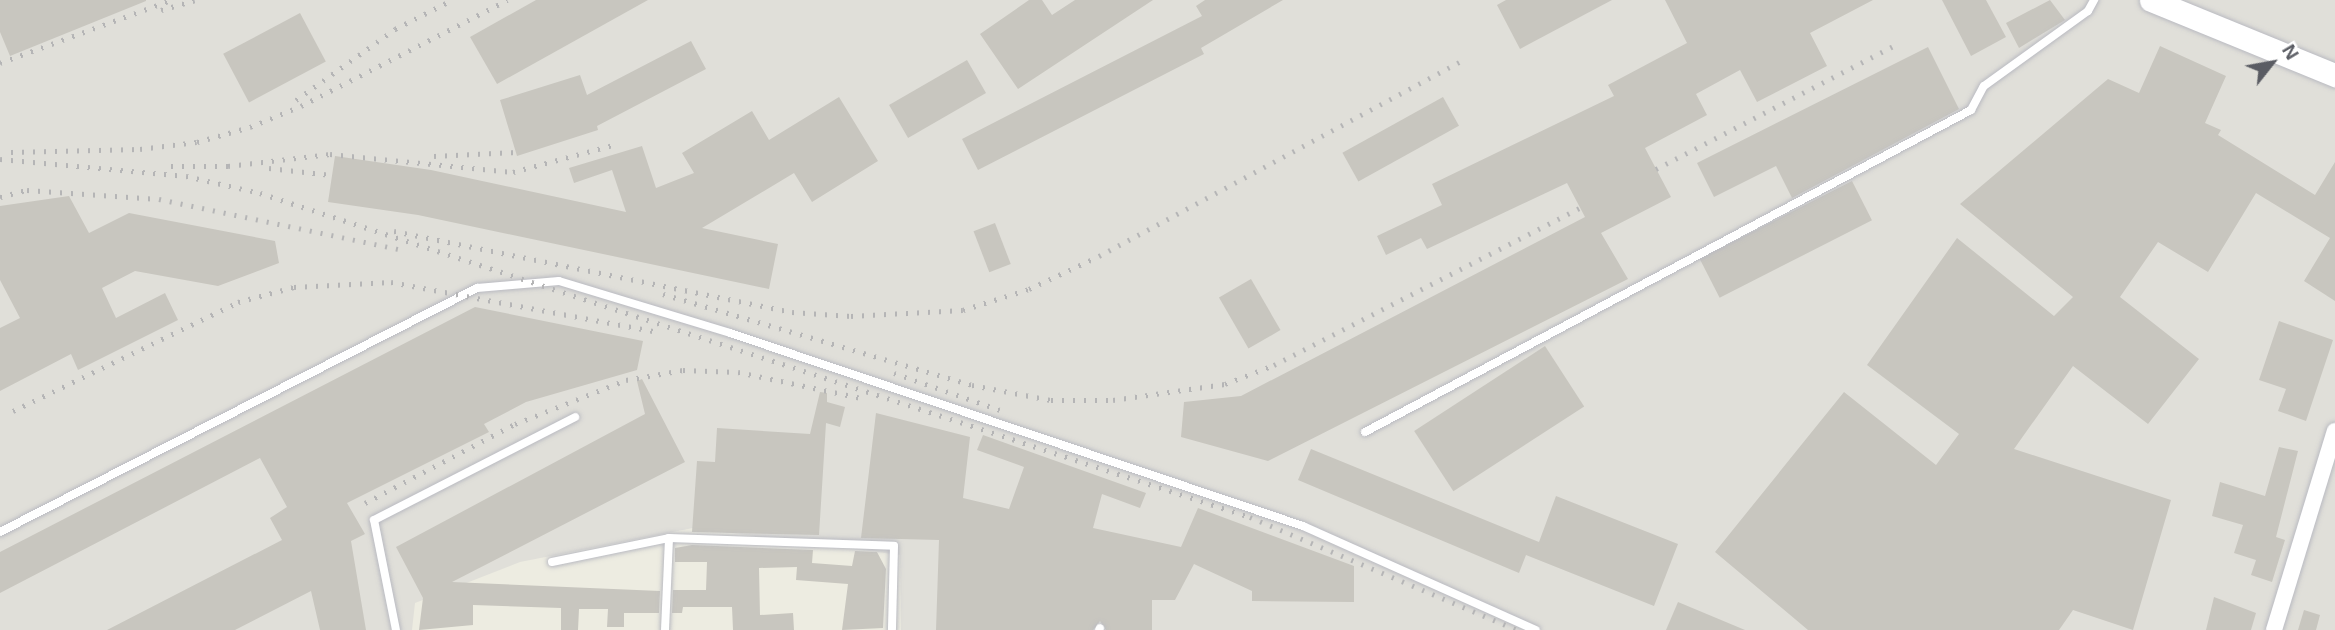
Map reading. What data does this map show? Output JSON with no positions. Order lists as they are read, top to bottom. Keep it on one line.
{"north":"top right"}
